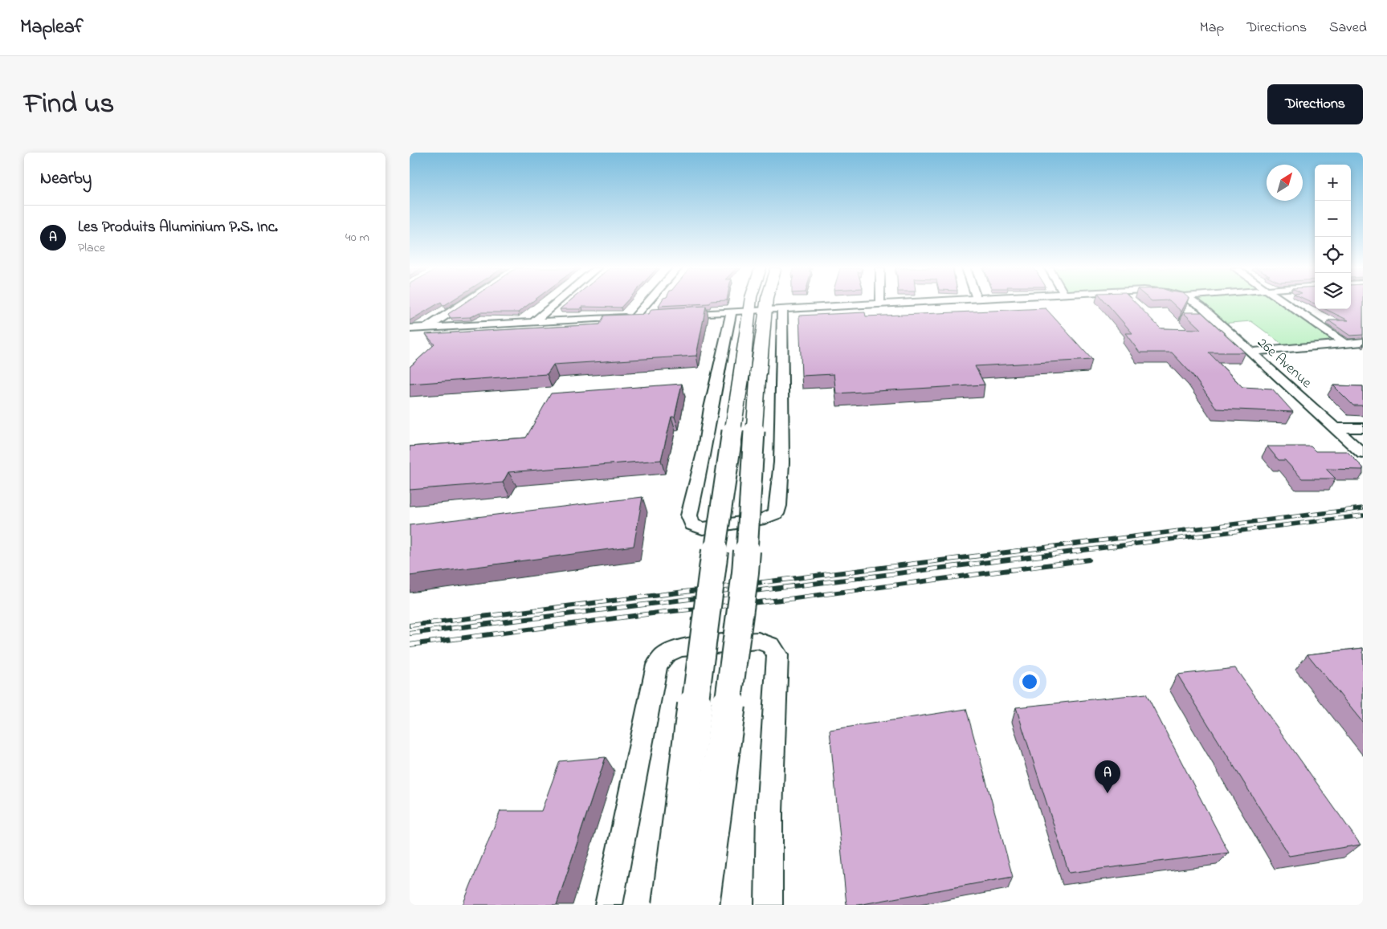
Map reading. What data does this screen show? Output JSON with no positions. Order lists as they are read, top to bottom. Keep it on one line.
{"streets":{"street":["26e Avenue"]},"north":"top right","page":{"header":"Mapleaf","nav":["Map","Directions","Saved"],"title":"Find us","buttons":"Directions","heading":"Nearby","map_buttons":["+","−"],"list":[{"mark":"A","name":"Les Produits Aluminium P.S. Inc.","note":"Place","value":"40 m"}],"pins":"A"}}
